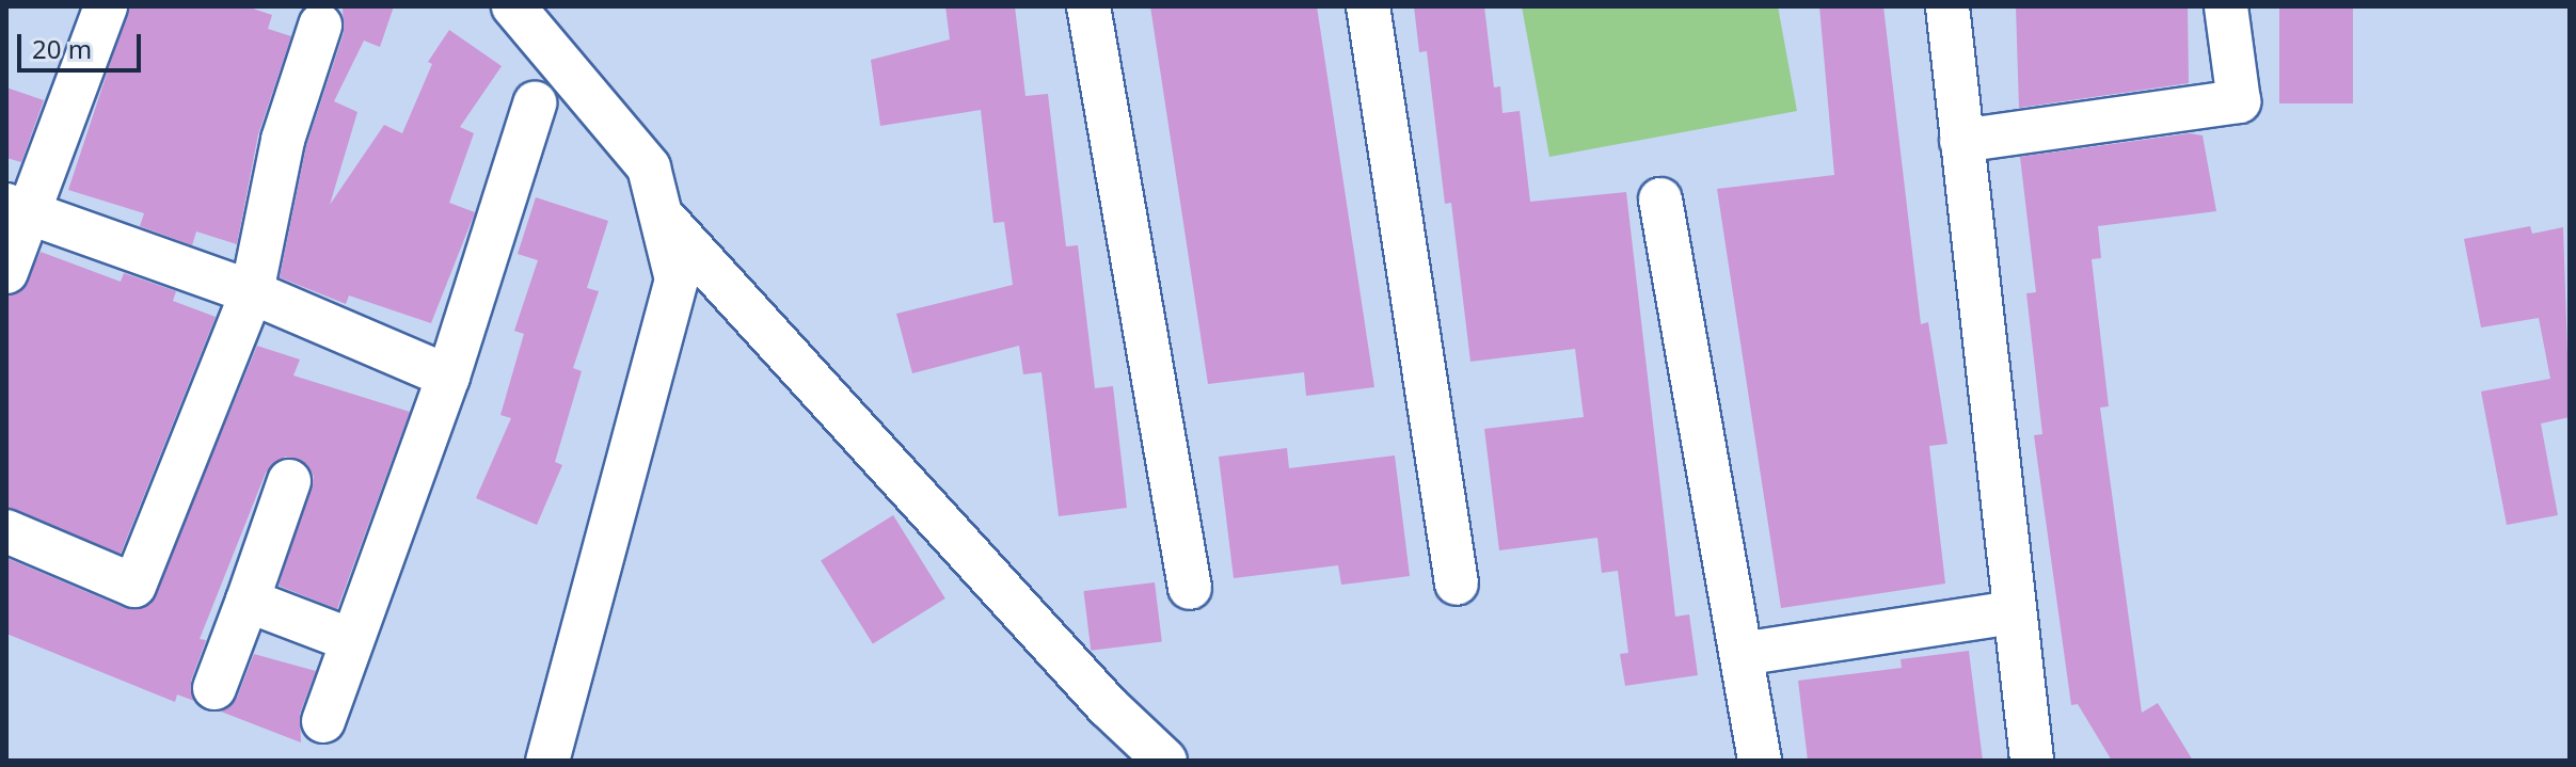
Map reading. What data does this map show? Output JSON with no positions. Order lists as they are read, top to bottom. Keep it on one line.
{"scale_bar":"20 m"}
